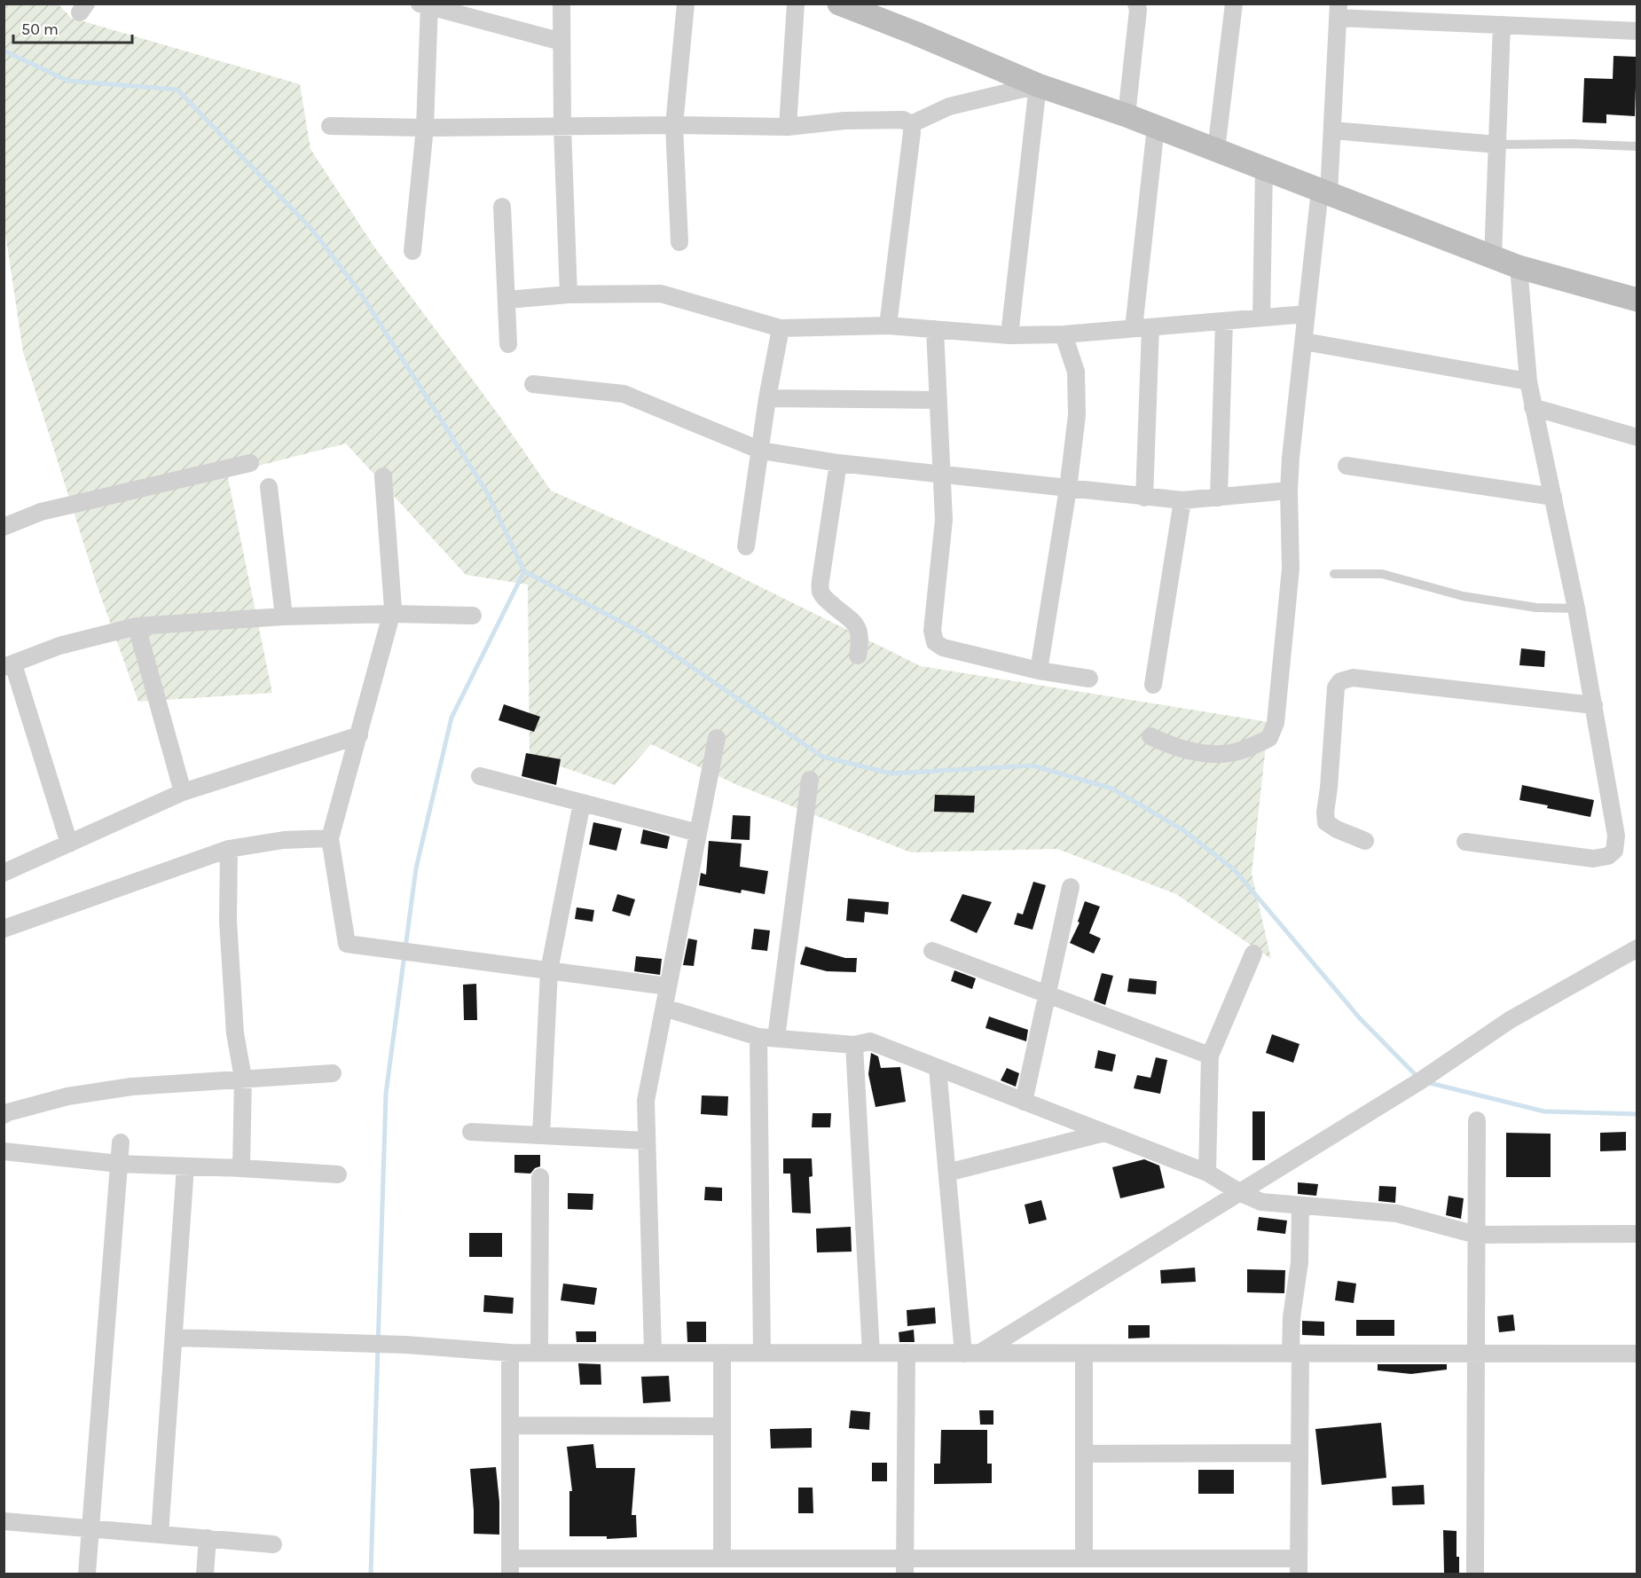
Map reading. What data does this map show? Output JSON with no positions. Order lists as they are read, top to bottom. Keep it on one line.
{"scale_bar":"50 m"}
